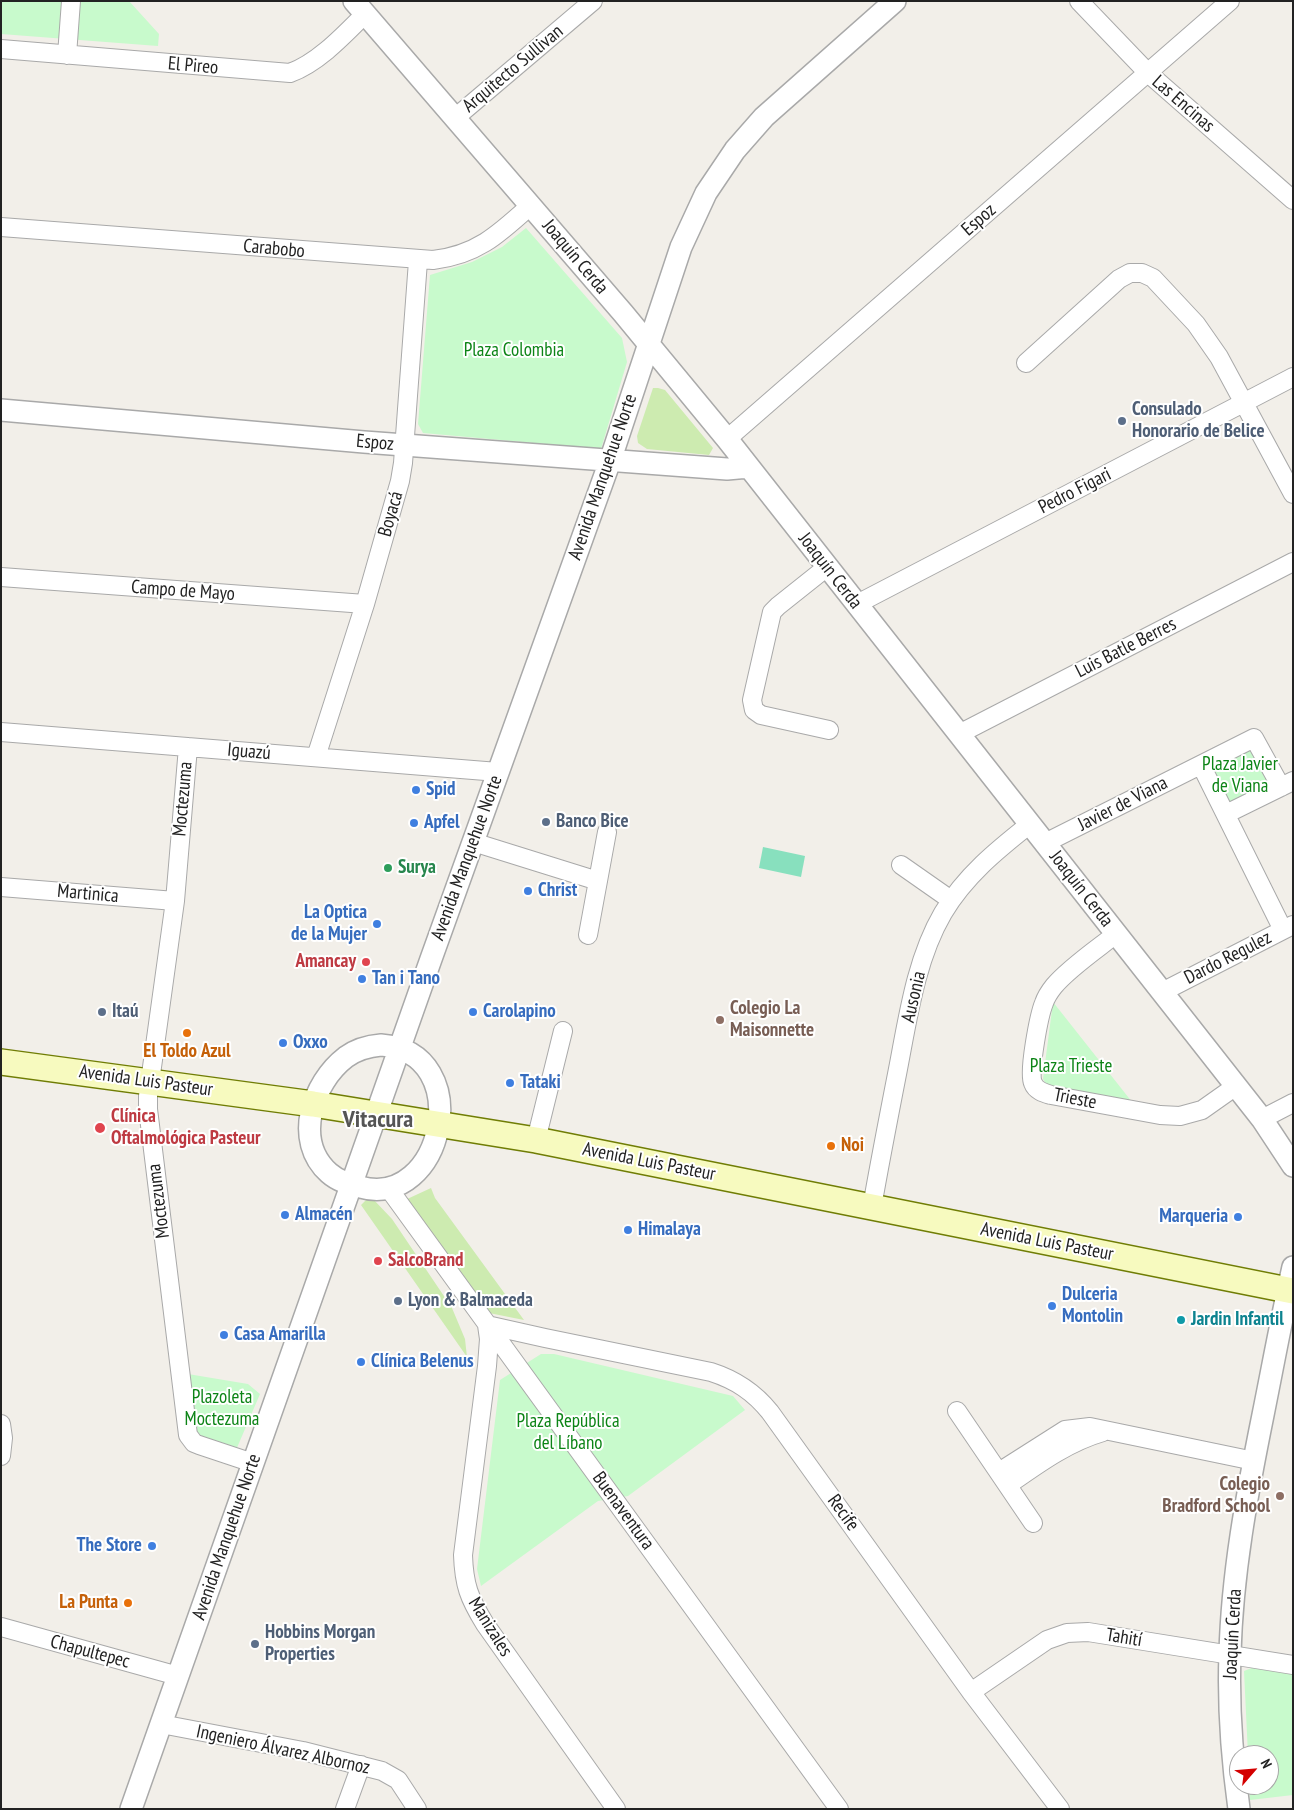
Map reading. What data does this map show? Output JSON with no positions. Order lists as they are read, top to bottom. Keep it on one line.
{"streets":{"main road":["Avenida Luis Pasteur"],"street":["El Pireo","Arquitecto Sullivan","Las Encinas","Espoz","Carabobo","Joaquín Cerda","Avenida Manquehue Norte","Pedro Figari","Boyacá","Campo de Mayo","Luis Batle Berres","Iguazú","Moctezuma","Javier de Viana","Martinica","Dardo Regulez","Ausonia","Trieste","Buenaventura","Recife","Manizales","Tahití","Chapultepec","Ingeniero Álvarez Albornoz"]},"crossings":[["El Pireo","Joaquín Cerda"],["Arquitecto Sullivan","Joaquín Cerda"],["Las Encinas","Espoz"],["Espoz","Joaquín Cerda"],["Espoz","Avenida Manquehue Norte"],["Espoz","Boyacá"],["Carabobo","Joaquín Cerda"],["Carabobo","Boyacá"],["Joaquín Cerda","Avenida Manquehue Norte"],["Joaquín Cerda","Pedro Figari"],["Joaquín Cerda","Luis Batle Berres"],["Joaquín Cerda","Javier de Viana"],["Joaquín Cerda","Dardo Regulez"],["Joaquín Cerda","Ausonia"],["Joaquín Cerda","Avenida Luis Pasteur"],["Joaquín Cerda","Trieste"],["Joaquín Cerda","Tahití"],["Avenida Manquehue Norte","Iguazú"],["Avenida Manquehue Norte","Moctezuma"],["Avenida Manquehue Norte","Avenida Luis Pasteur"],["Avenida Manquehue Norte","Chapultepec"],["Avenida Manquehue Norte","Ingeniero Álvarez Albornoz"],["Boyacá","Campo de Mayo"],["Boyacá","Iguazú"],["Iguazú","Moctezuma"],["Moctezuma","Martinica"],["Moctezuma","Avenida Luis Pasteur"],["Ausonia","Avenida Luis Pasteur"],["Buenaventura","Recife"],["Buenaventura","Manizales"],["Recife","Manizales"],["Recife","Tahití"]],"districts":["Vitacura"],"parks":["Plaza Colombia","Plaza Javier de Viana","Plaza Trieste","Plazoleta Moctezuma","Plaza República del Líbano"],"places":["Consulado Honorario de Belice","Spid","Banco Bice","Apfel","Surya","Christ","La Optica de la Mujer","Amancay","Tan i Tano","Itaú","Carolapino","Colegio La Maisonnette","El Toldo Azul","Oxxo","Tataki","Clínica Oftalmológica Pasteur","Noi","Almacén","Marqueria","Himalaya","SalcoBrand","Lyon & Balmaceda","Dulceria Montolin","Jardin Infantil","Casa Amarilla","Clínica Belenus","Colegio Bradford School","The Store","La Punta","Hobbins Morgan Properties"],"north":"top right"}
